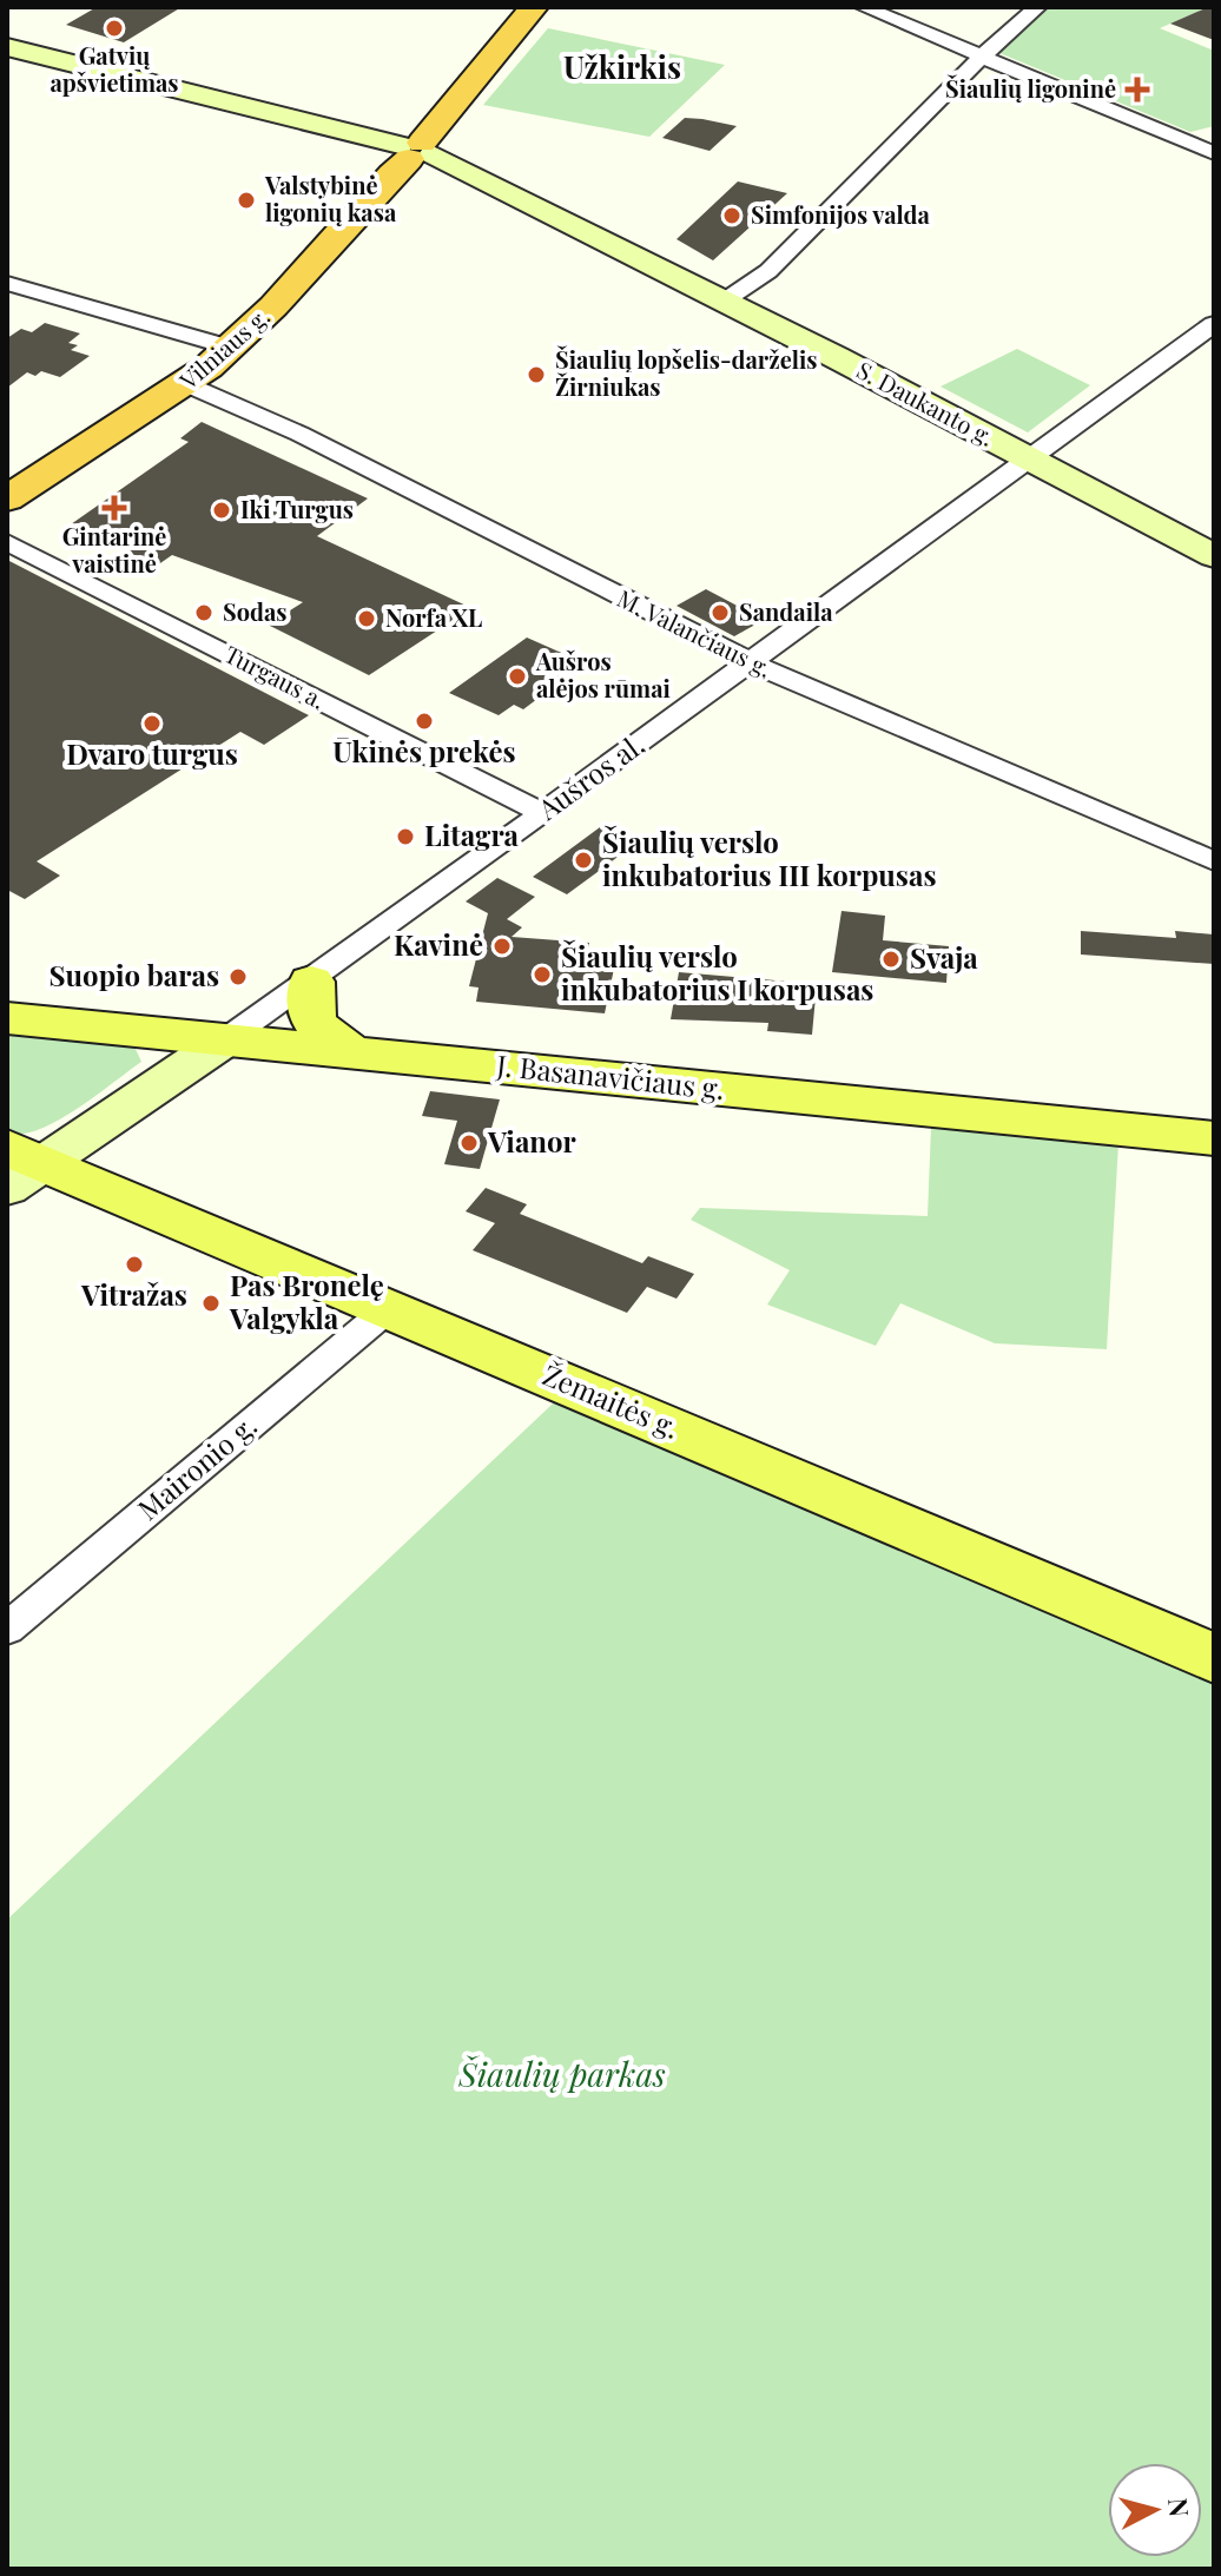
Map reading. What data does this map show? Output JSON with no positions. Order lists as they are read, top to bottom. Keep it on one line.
{"streets":{"highway":["Vilniaus g."],"main road":["S. Daukanto g.","Aušros al.","J. Basanavičiaus g.","Žemaitės g."],"street":["M. Valančiaus g.","Turgaus a.","Maironio g."]},"crossings":[["Vilniaus g.","S. Daukanto g."],["Vilniaus g.","M. Valančiaus g."],["S. Daukanto g.","Aušros al."],["M. Valančiaus g.","Aušros al."],["Turgaus a.","Aušros al."],["Aušros al.","J. Basanavičiaus g."],["Aušros al.","Žemaitės g."],["Žemaitės g.","Maironio g."]],"districts":["Užkirkis"],"parks":["Šiaulių parkas"],"places":{"other":["Gatvių apšvietimas","Valstybinė ligonių kasa","Simfonijos valda","Šiaulių lopšelis-darželis Žirniukas","Iki Turgus","Sodas","Sandaila","Norfa XL","Aušros alėjos rūmai","Ūkinės prekės","Dvaro turgus","Litagra","Šiaulių verslo inkubatorius III korpusas","Kavinė","Svaja","Šiaulių verslo inkubatorius I korpusas","Suopio baras","Vianor","Vitražas","Pas Bronelę Valgykla"],"health":["Šiaulių ligoninė","Gintarinė vaistinė"]},"north":"right"}
